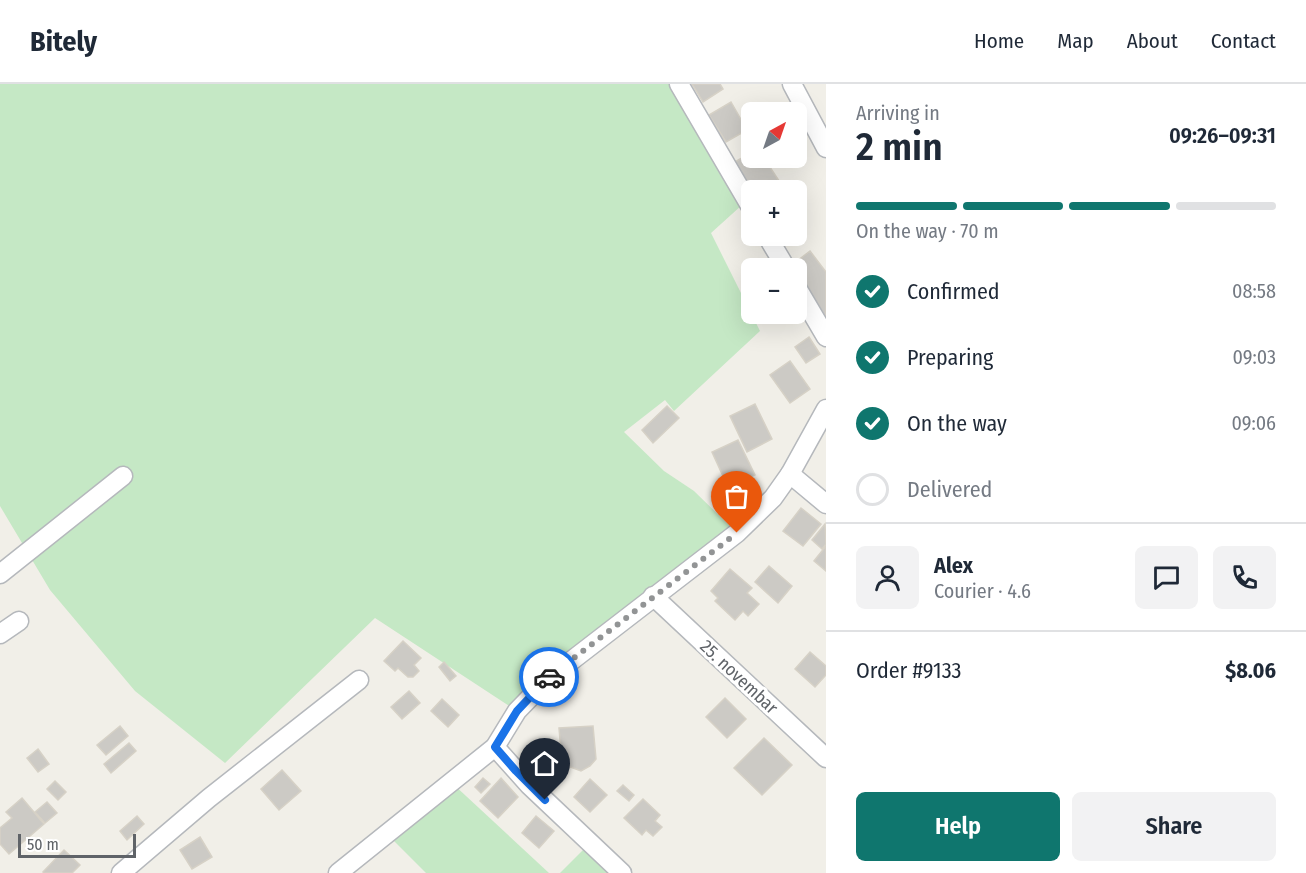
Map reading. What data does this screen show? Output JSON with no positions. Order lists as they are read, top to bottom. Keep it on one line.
{"streets":{"street":["25. novembar"]},"scale_bar":"50 m","north":"top right","page":{"header":"Bitely","nav":["Home","Map","About","Contact"],"heading":["2 min","Arriving in","09:26–09:31"],"panel":["Alex","Courier · 4.6","Order #9133","$8.06"],"map_buttons":["+","−"],"bar":"On the way · 70 m","list":[["Confirmed","08:58"],["Preparing","09:03"],["On the way","09:06"],"Delivered"],"buttons":["Help","Share"],"scale":"50 m"}}
